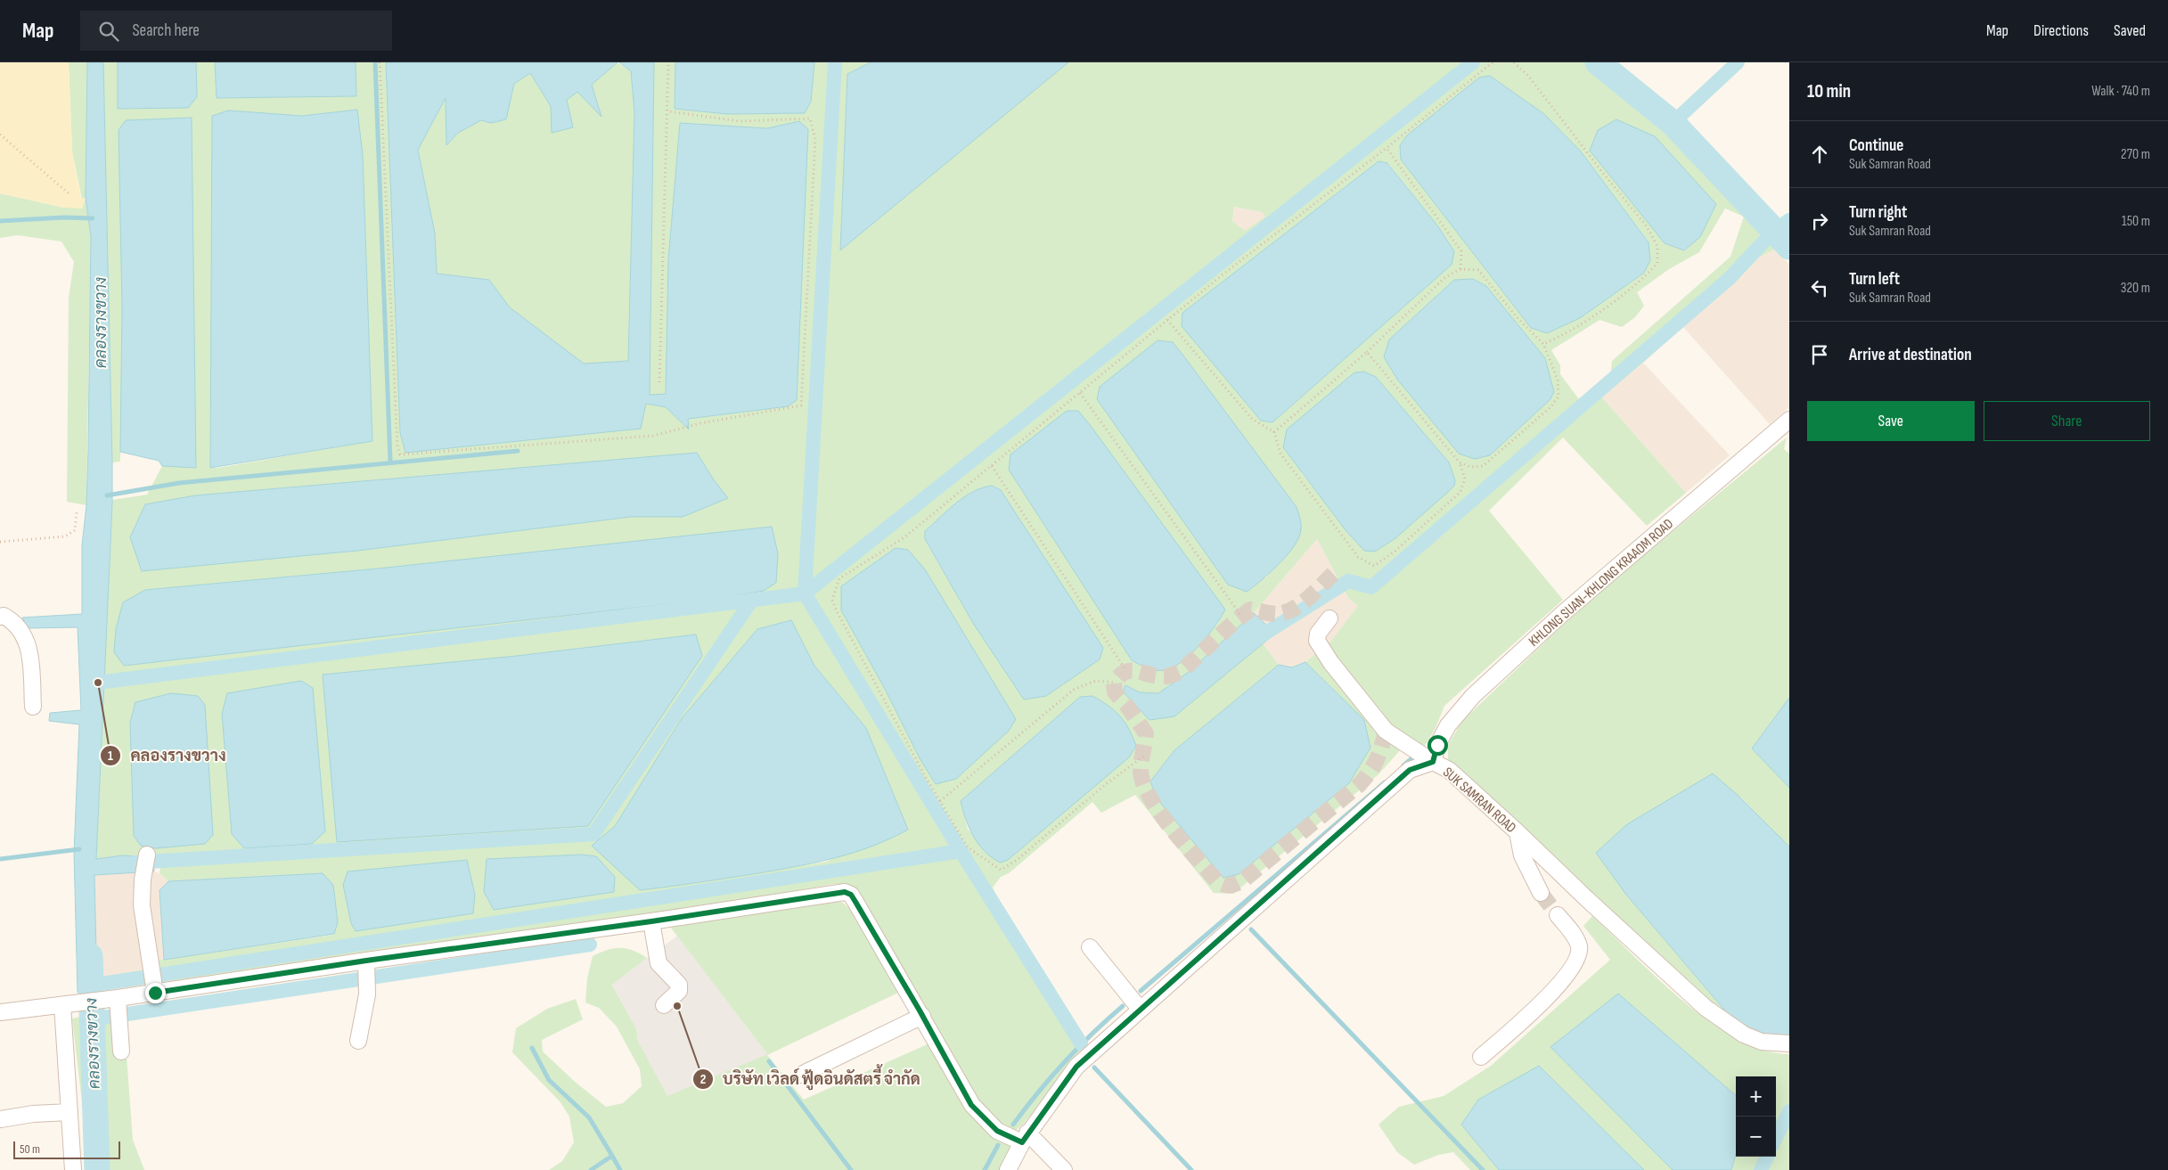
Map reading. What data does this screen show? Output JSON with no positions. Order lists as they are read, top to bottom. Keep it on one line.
{"streets":{"street":["KHLONG SUAN-KHLONG KRAAOM ROAD","SUK SAMRAN ROAD"]},"crossings":[["KHLONG SUAN-KHLONG KRAAOM ROAD","SUK SAMRAN ROAD"]],"water":["คลองรางขวาง"],"places":["คลองรางขวาง","บริษัท เวิลด์ ฟู้ดอินดัสตรี้ จำกัด"],"scale_bar":"50 m","page":{"header":"Map","search":"Search here","nav":["Map","Directions","Saved"],"heading":["10 min","Walk · 740 m"],"list":[["Continue","Suk Samran Road","270 m"],["Turn right","Suk Samran Road","150 m"],["Turn left","Suk Samran Road","320 m"],"Arrive at destination"],"buttons":["Save","Share"],"map_buttons":["+","−"],"scale":"50 m"}}
